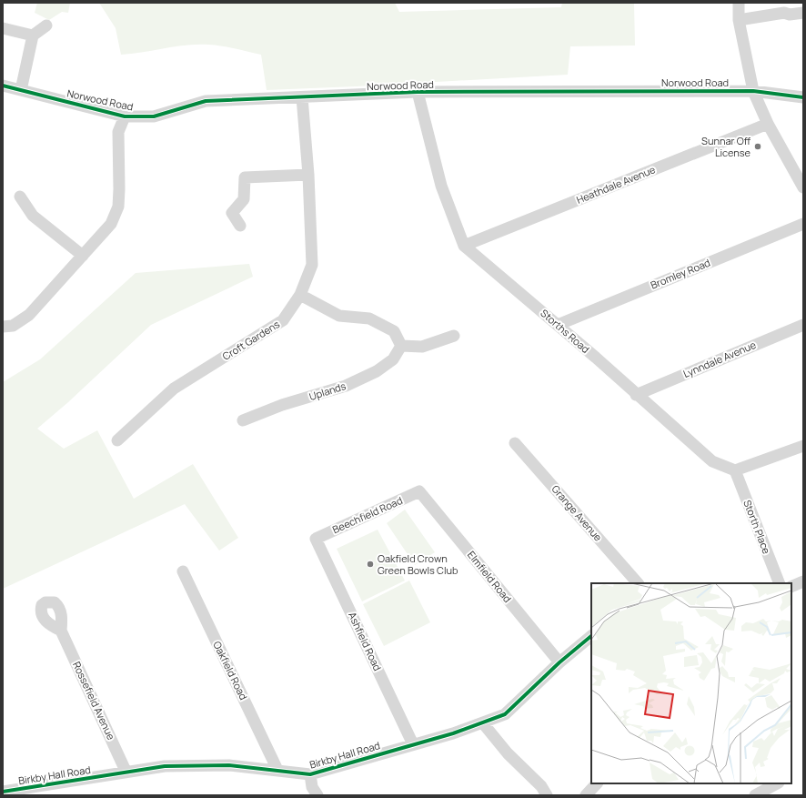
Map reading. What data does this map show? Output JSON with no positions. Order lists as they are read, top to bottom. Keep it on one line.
{"streets":{"street":["Norwood Road","Heathdale Avenue","Bromley Road","Storths Road","Croft Gardens","Lynndale Avenue","Uplands","Grange Avenue","Beechfield Road","Storth Place","Elmfield Road","Ashfield Road","Oakfield Road","Rossefield Avenue","Birkby Hall Road"]},"crossings":[["Norwood Road","Storths Road"],["Norwood Road","Croft Gardens"],["Heathdale Avenue","Storths Road"],["Bromley Road","Storths Road"],["Storths Road","Lynndale Avenue"],["Storths Road","Storth Place"],["Beechfield Road","Elmfield Road"],["Beechfield Road","Ashfield Road"],["Elmfield Road","Birkby Hall Road"],["Ashfield Road","Birkby Hall Road"],["Oakfield Road","Birkby Hall Road"],["Rossefield Avenue","Birkby Hall Road"]],"places":["Sunnar Off License","Oakfield Crown Green Bowls Club"]}
